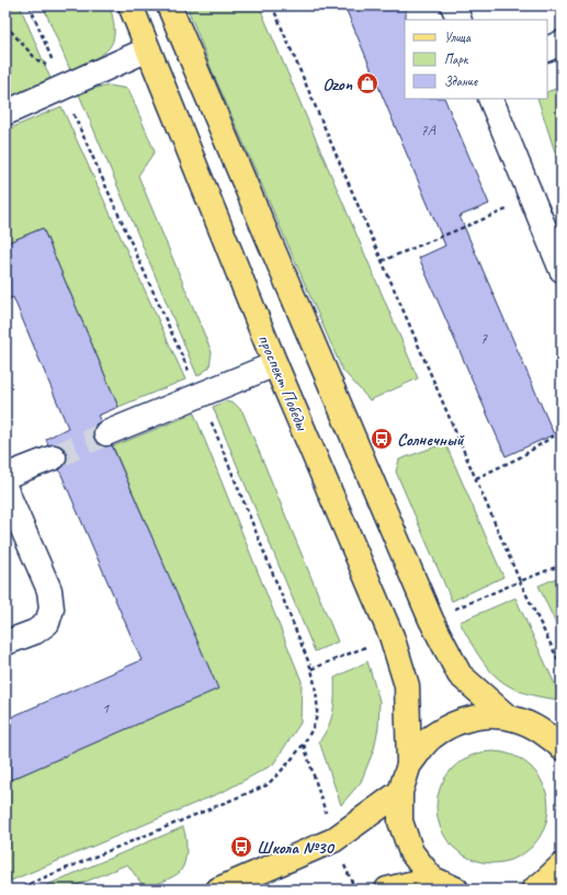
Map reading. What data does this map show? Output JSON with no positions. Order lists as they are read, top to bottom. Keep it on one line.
{"streets":{"main road":["проспект Победы"]},"places":{"shop":["Ozon"],"bus stop":["Солнечный","Школа №30"]},"house_numbers":["7А","7","1"],"legend":["Улица","Парк","Здание"]}
